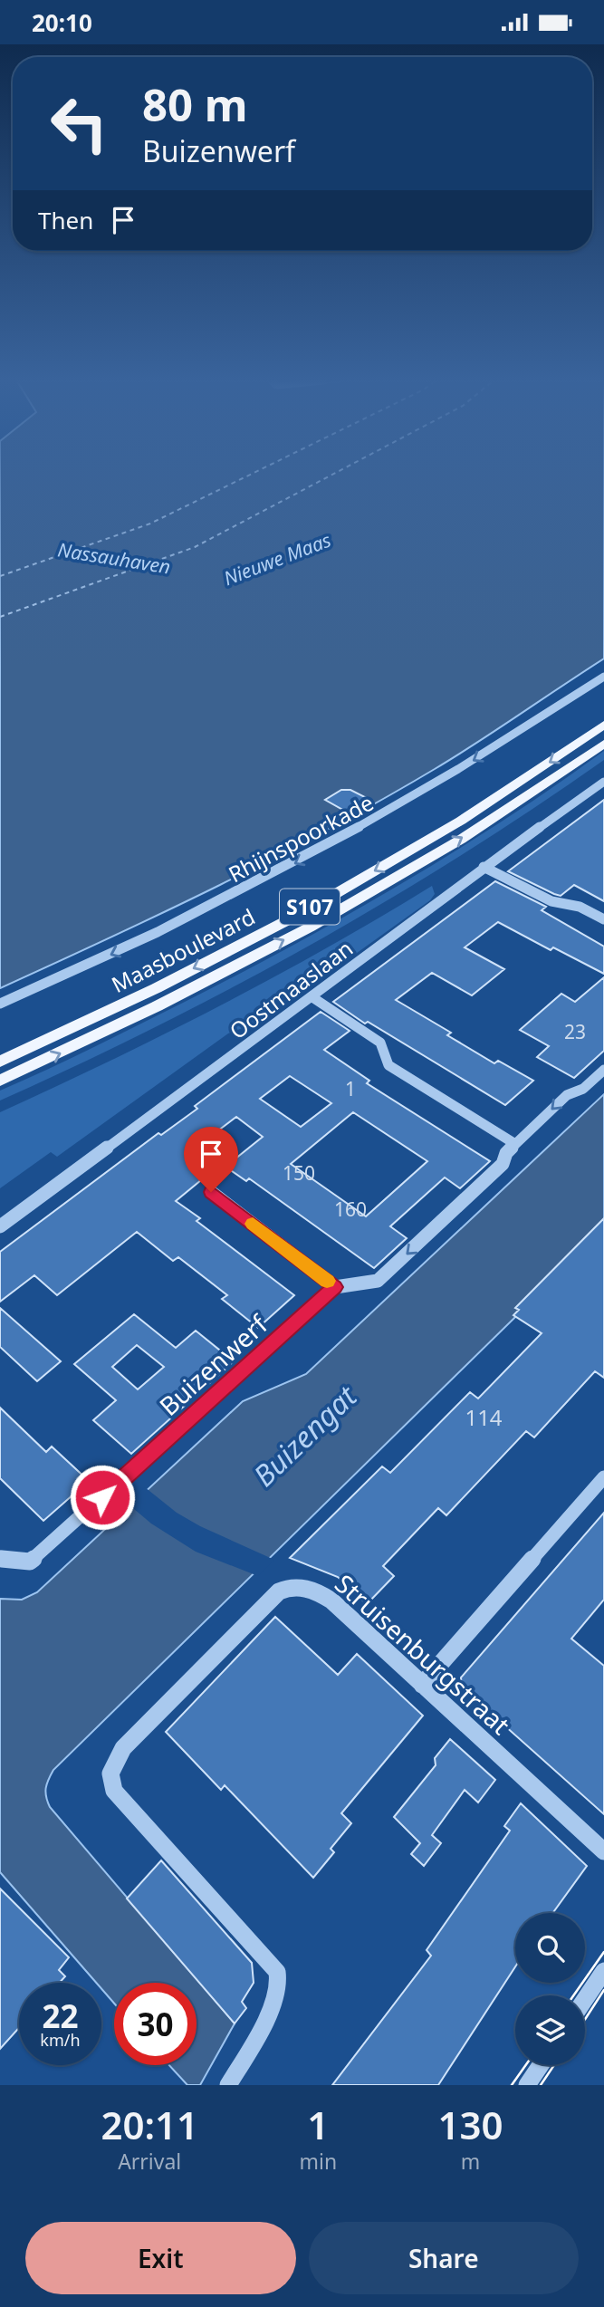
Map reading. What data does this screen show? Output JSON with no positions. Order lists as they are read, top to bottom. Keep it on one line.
{"streets":{"main road":["S107","Maasboulevard"],"street":["Rhijnspoorkade","Oostmaaslaan","Buizenwerf","Struisenburgstraat"]},"one_way":["Rhijnspoorkade"],"water":["Nassauhaven","Nieuwe Maas","Buizengat"],"house_numbers":["23","1","150","160","114"],"page":{"status":"20:10","turn":["80 m","Buizenwerf"],"then":"Then","speed":"22 km/h","limit":"30","eta":["20:11","Arrival","1","min","130","m"],"buttons":["Exit","Share"]}}
